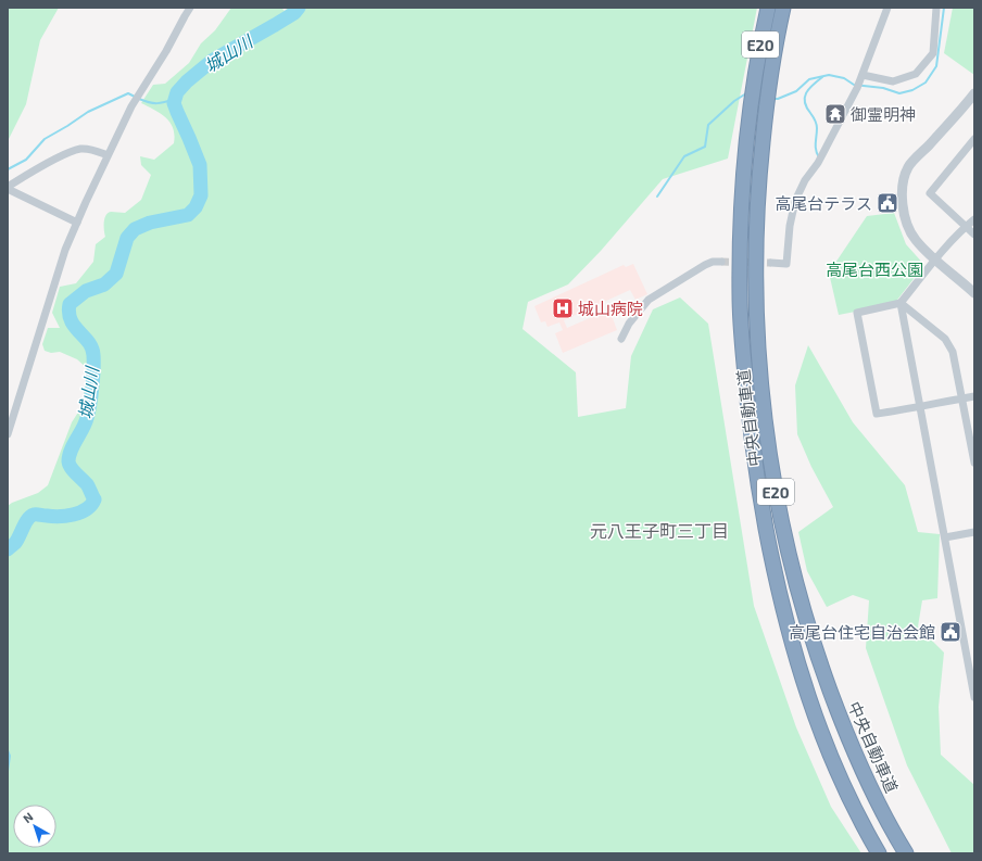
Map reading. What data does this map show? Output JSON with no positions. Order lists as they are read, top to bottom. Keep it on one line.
{"streets":{"highway":["E20","中央自動車道"]},"districts":["元八王子町三丁目"],"water":["城山川"],"parks":["高尾台西公園"],"places":{"temple":["御霊明神"],"public building":["高尾台テラス","高尾台住宅自治会館"],"hospital":["城山病院"]},"north":"top left"}
